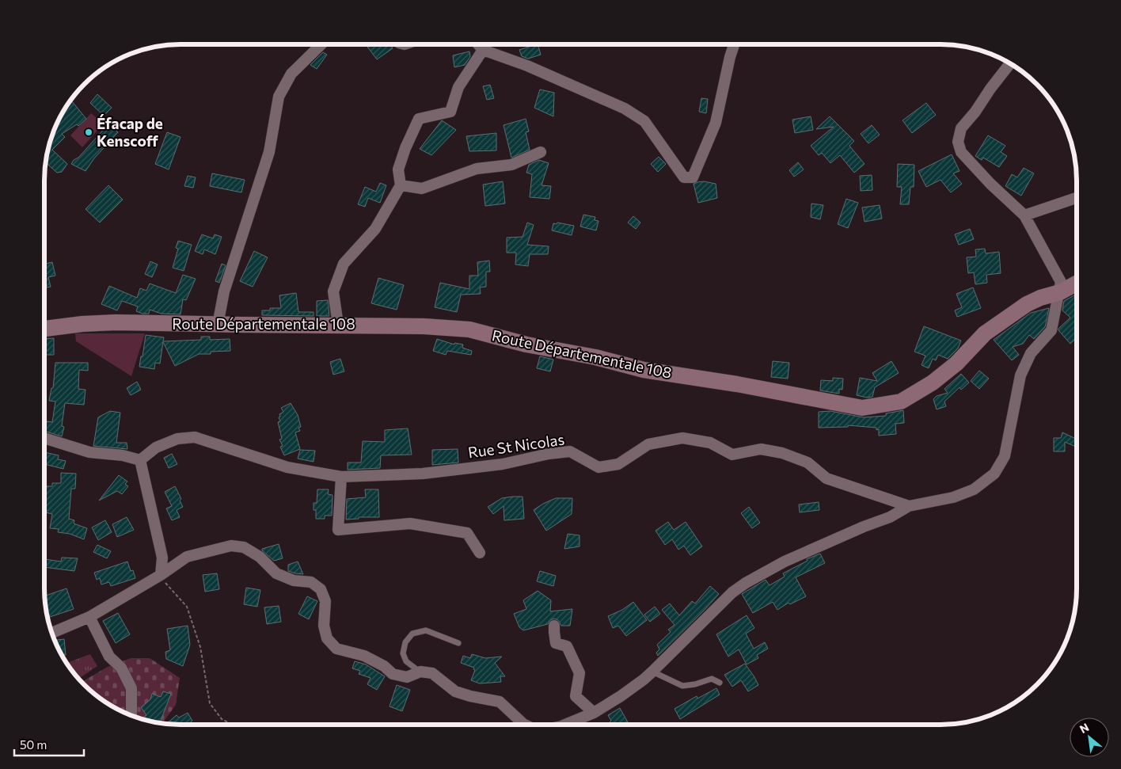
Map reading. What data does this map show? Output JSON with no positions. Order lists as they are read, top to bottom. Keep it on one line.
{"streets":{"main road":["Route Départementale 108"],"street":["Rue St Nicolas"]},"crossings":[["Route Départementale 108","Rue St Nicolas"]],"places":["Éfacap de Kenscoff"],"scale_bar":"50 m","north":"top left"}
